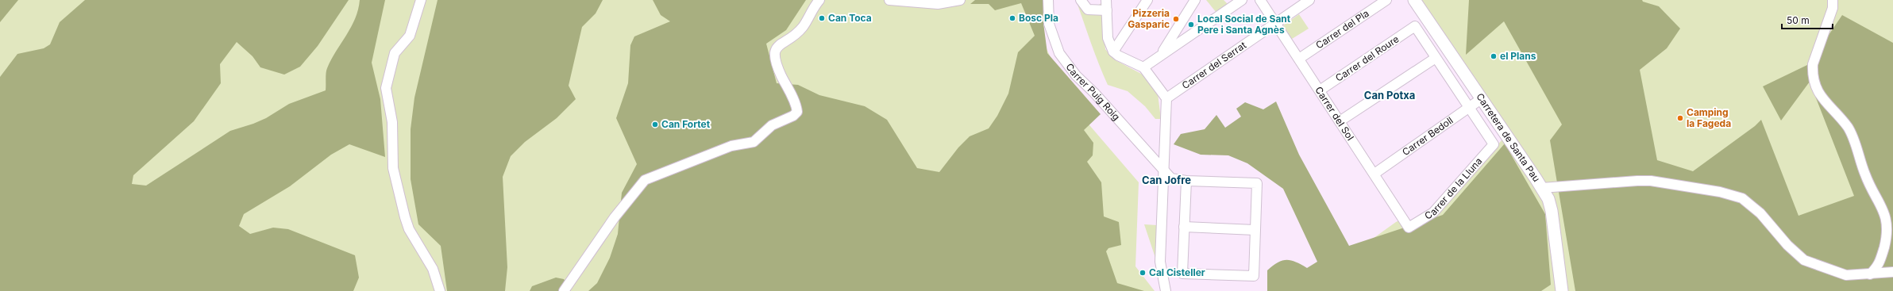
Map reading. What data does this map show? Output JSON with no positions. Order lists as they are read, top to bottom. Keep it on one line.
{"streets":{"main road":["Carretera de Santa Pau"],"street":["Carrer del Pla","Carrer del Roure","Carrer del Serrat","Carrer Puig Roig","Carrer del Sol","Carrer Bedoll","Carrer de la Lluna"]},"crossings":[["Carrer del Pla","Carrer del Sol"],["Carrer del Roure","Carrer del Sol"],["Carrer del Serrat","Carrer del Sol"],["Carrer del Sol","Carrer Bedoll"],["Carrer del Sol","Carrer de la Lluna"],["Carrer Bedoll","Carretera de Santa Pau"],["Carrer Bedoll","Carrer de la Lluna"]],"districts":["Can Potxa","Can Jofre"],"places":["Can Toca","Bosc Pla","Pizzeria Gasparic","Local Social de Sant Pere i Santa Agnès","el Plans","Camping la Fageda","Can Fortet","Cal Cisteller"],"scale_bar":"50 m"}
